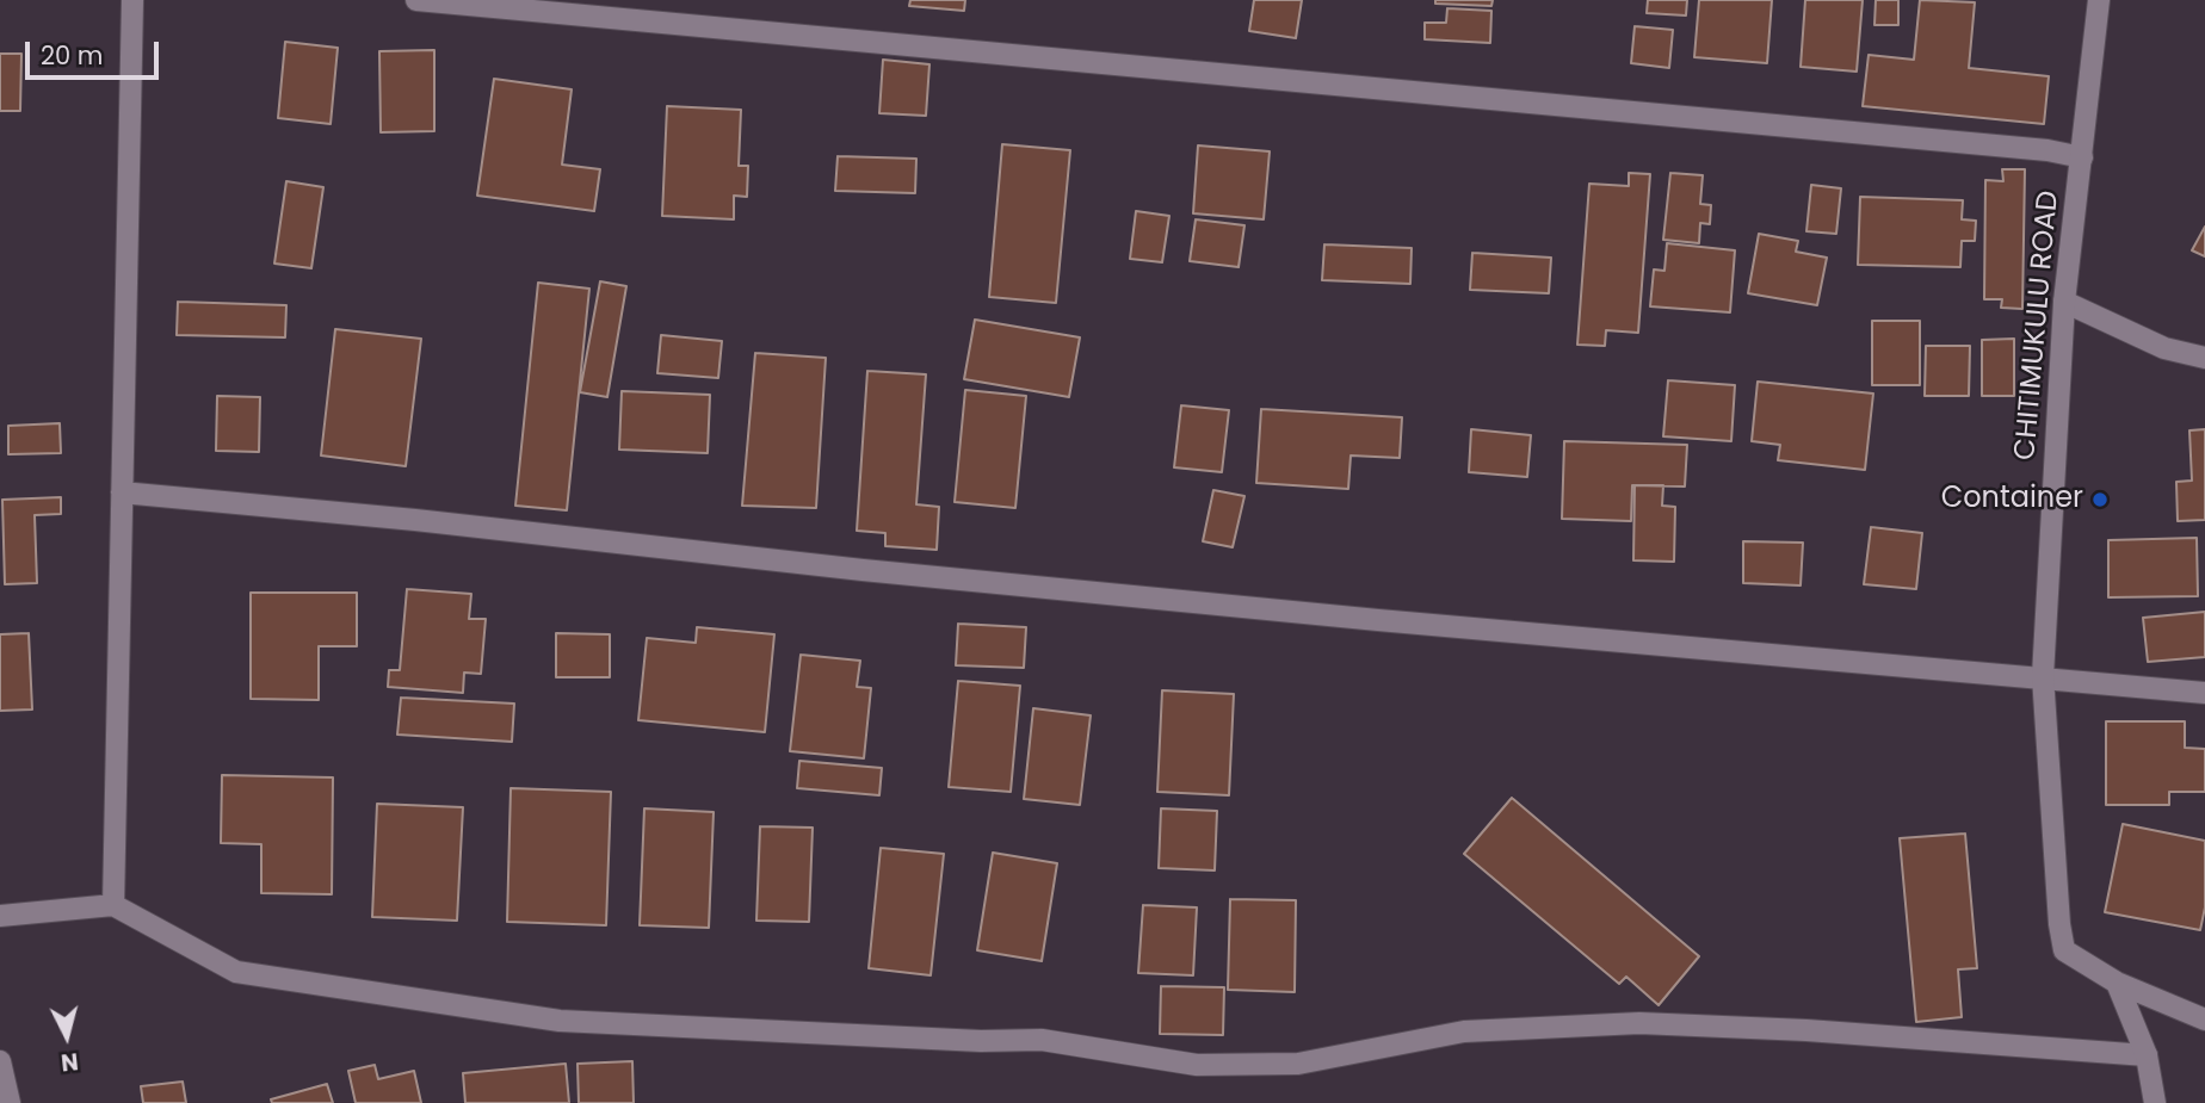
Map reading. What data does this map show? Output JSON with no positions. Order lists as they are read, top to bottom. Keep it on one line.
{"streets":{"street":["CHITIMUKULU ROAD"]},"places":["Container"],"scale_bar":"20 m","north":"bottom"}
